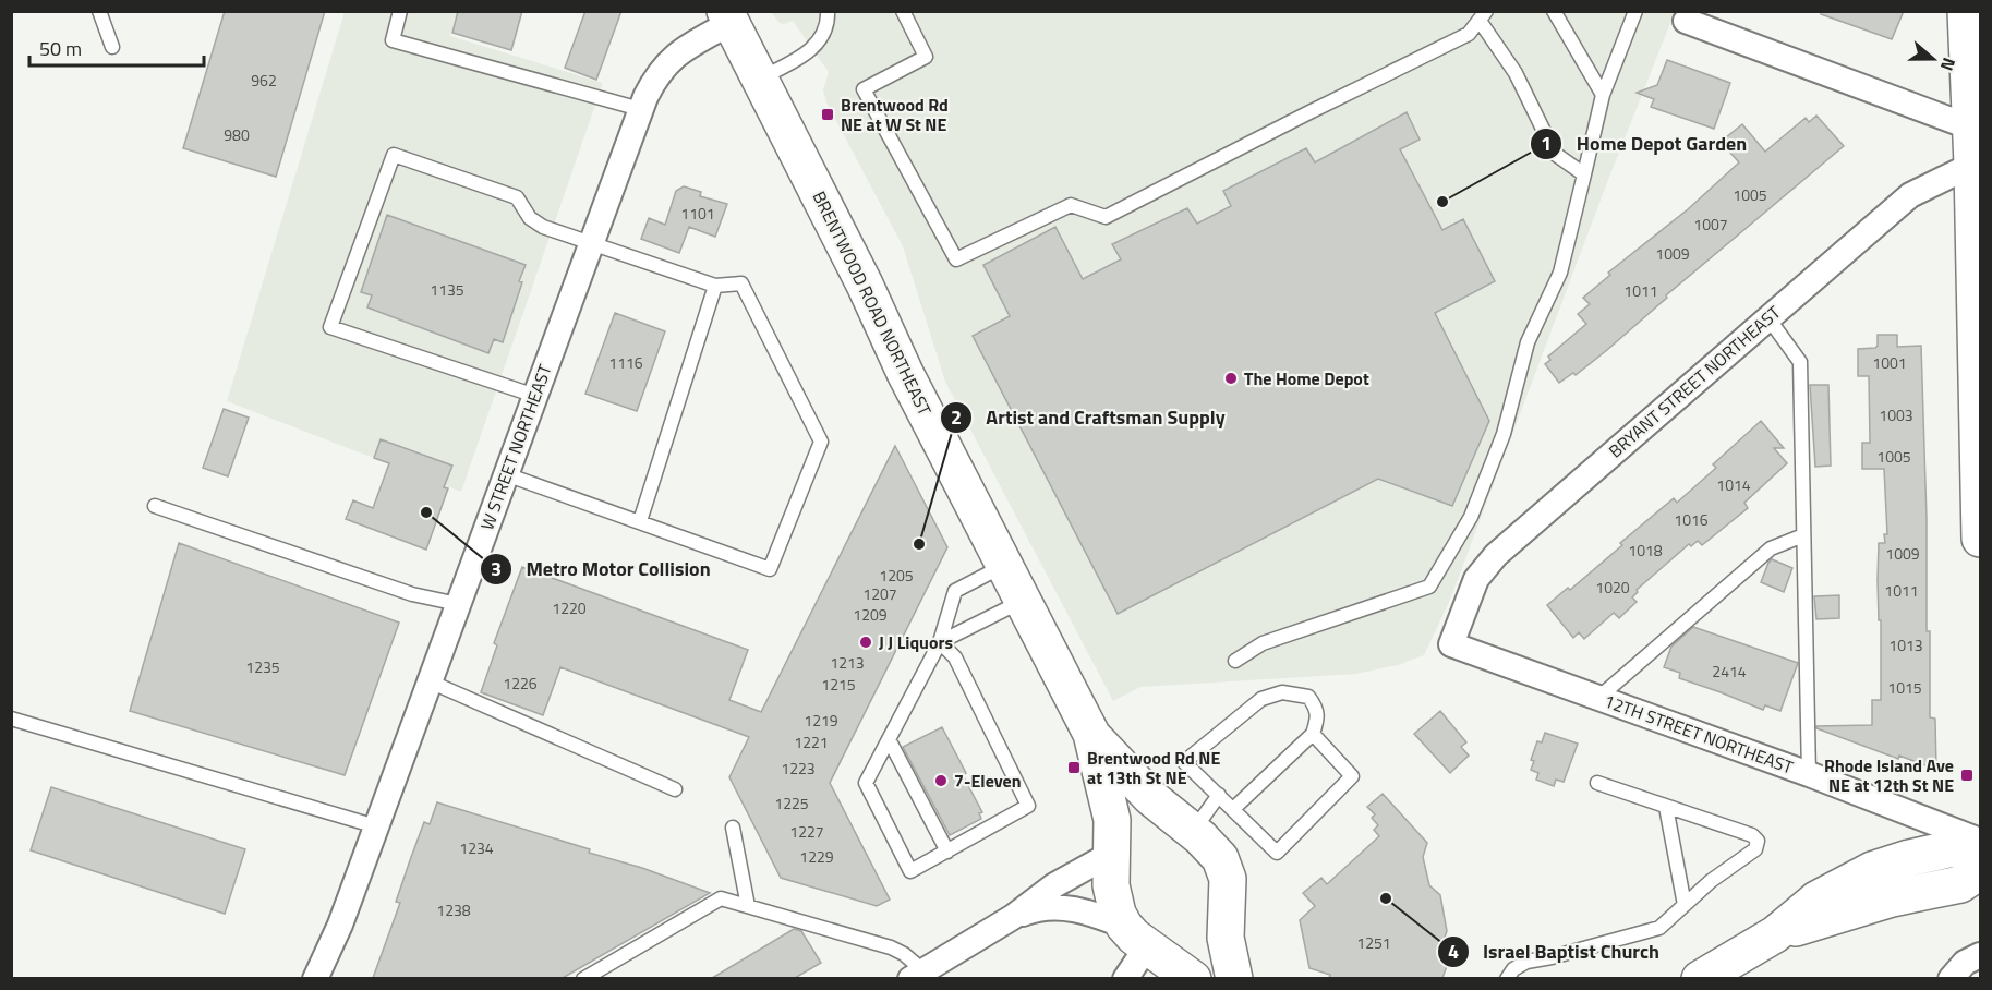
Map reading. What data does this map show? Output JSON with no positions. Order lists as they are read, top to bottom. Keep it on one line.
{"streets":{"main road":["BRENTWOOD ROAD NORTHEAST"],"street":["BRYANT STREET NORTHEAST","W STREET NORTHEAST","12TH STREET NORTHEAST"]},"crossings":[["BRENTWOOD ROAD NORTHEAST","W STREET NORTHEAST"],["BRYANT STREET NORTHEAST","12TH STREET NORTHEAST"]],"places":{"transit":["Brentwood Rd NE at W St NE","Brentwood Rd NE at 13th St NE","Rhode Island Ave NE at 12th St NE"],"other":["Home Depot Garden","The Home Depot","Metro Motor Collision","Artist and Craftsman Supply","J J Liquors","7-Eleven","Israel Baptist Church"]},"house_numbers":["962","980","1005","1101","1007","1009","1135","1011","1116","1001","1003","1005","1014","1016","1018","1009","1205","1020","1011","1207","1220","1209","1013","1213","1235","2414","1226","1215","1015","1219","1221","1223","1225","1227","1234","1229","1238","1251"],"scale_bar":"50 m","north":"right"}
